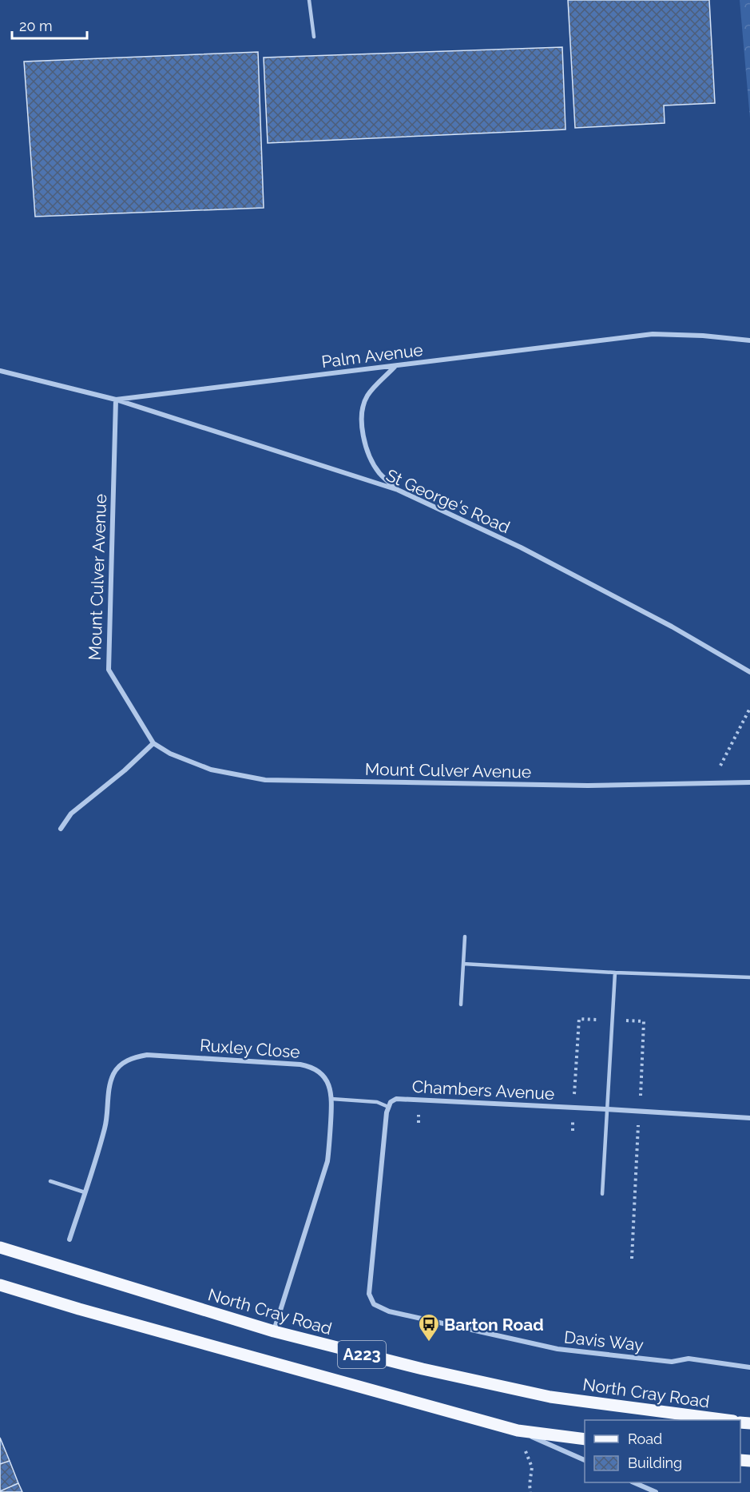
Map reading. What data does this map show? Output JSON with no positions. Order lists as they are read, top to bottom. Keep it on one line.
{"streets":{"main road":["North Cray Road","A223"],"street":["Palm Avenue","St George's Road","Mount Culver Avenue","Ruxley Close","Chambers Avenue","Davis Way"]},"crossings":[["Palm Avenue","St George's Road"],["Palm Avenue","Mount Culver Avenue"],["St George's Road","Mount Culver Avenue"],["Ruxley Close","North Cray Road"],["Chambers Avenue","Davis Way"]],"places":{"bus stop":["Barton Road"]},"legend":["Road","Building"],"scale_bar":"20 m"}
